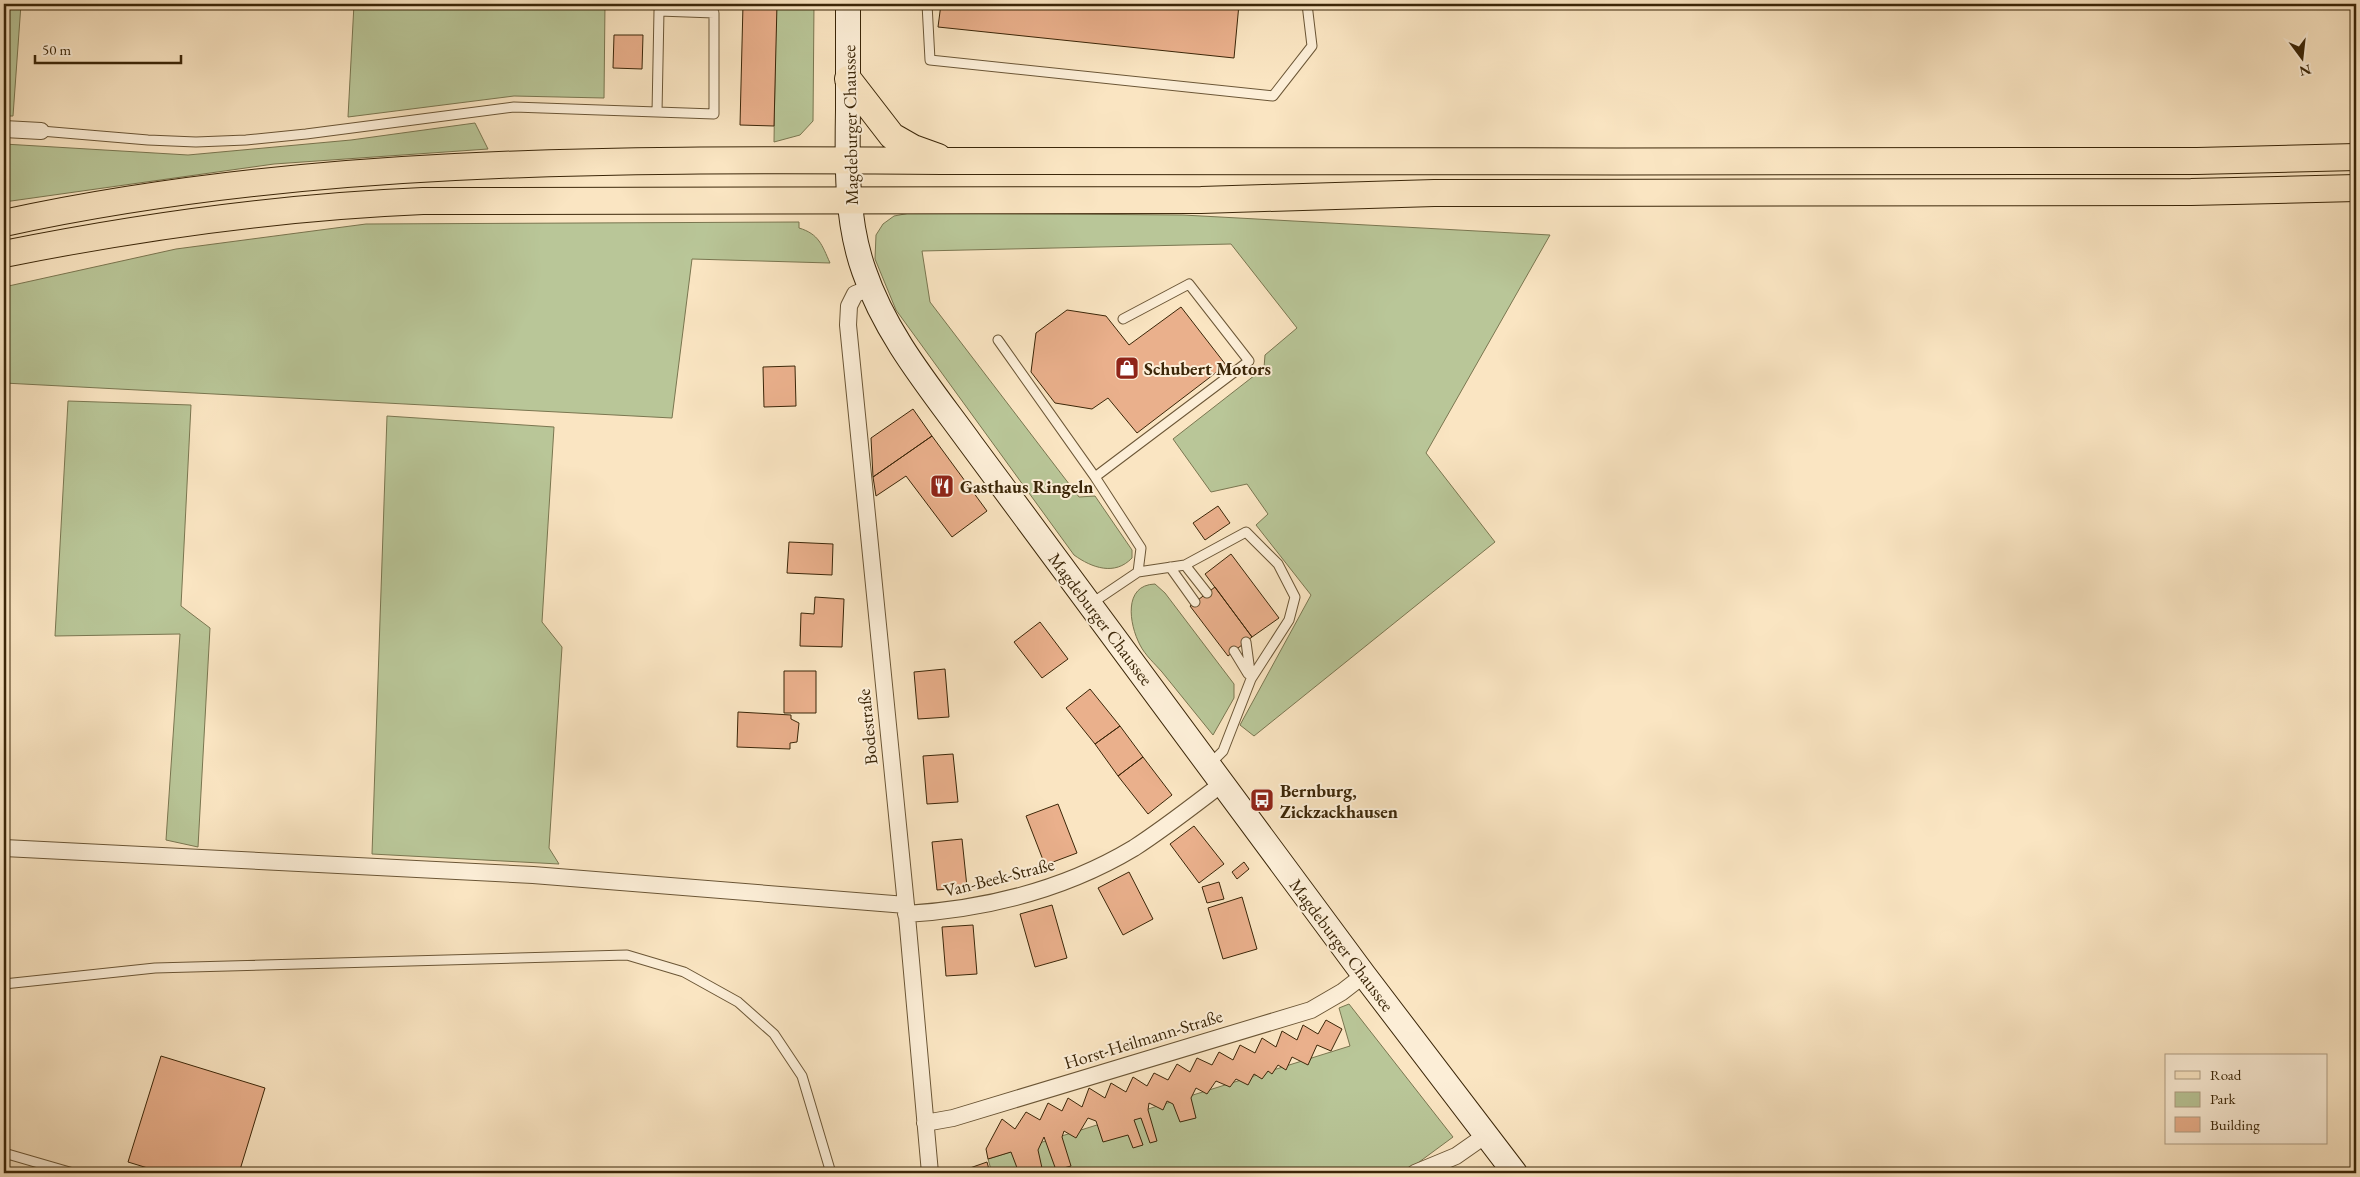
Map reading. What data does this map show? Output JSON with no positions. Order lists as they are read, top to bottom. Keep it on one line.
{"streets":{"main road":["Magdeburger Chaussee"],"street":["Bodestraße","Van-Beek-Straße","Horst-Heilmann-Straße"]},"crossings":[["Magdeburger Chaussee","Bodestraße"],["Magdeburger Chaussee","Van-Beek-Straße"],["Magdeburger Chaussee","Horst-Heilmann-Straße"],["Bodestraße","Van-Beek-Straße"],["Bodestraße","Horst-Heilmann-Straße"]],"places":{"shop":["Schubert Motors"],"restaurant":["Gasthaus Ringeln"],"bus stop":["Bernburg, Zickzackhausen"]},"legend":["Road","Park","Building"],"scale_bar":"50 m","north":"bottom"}
